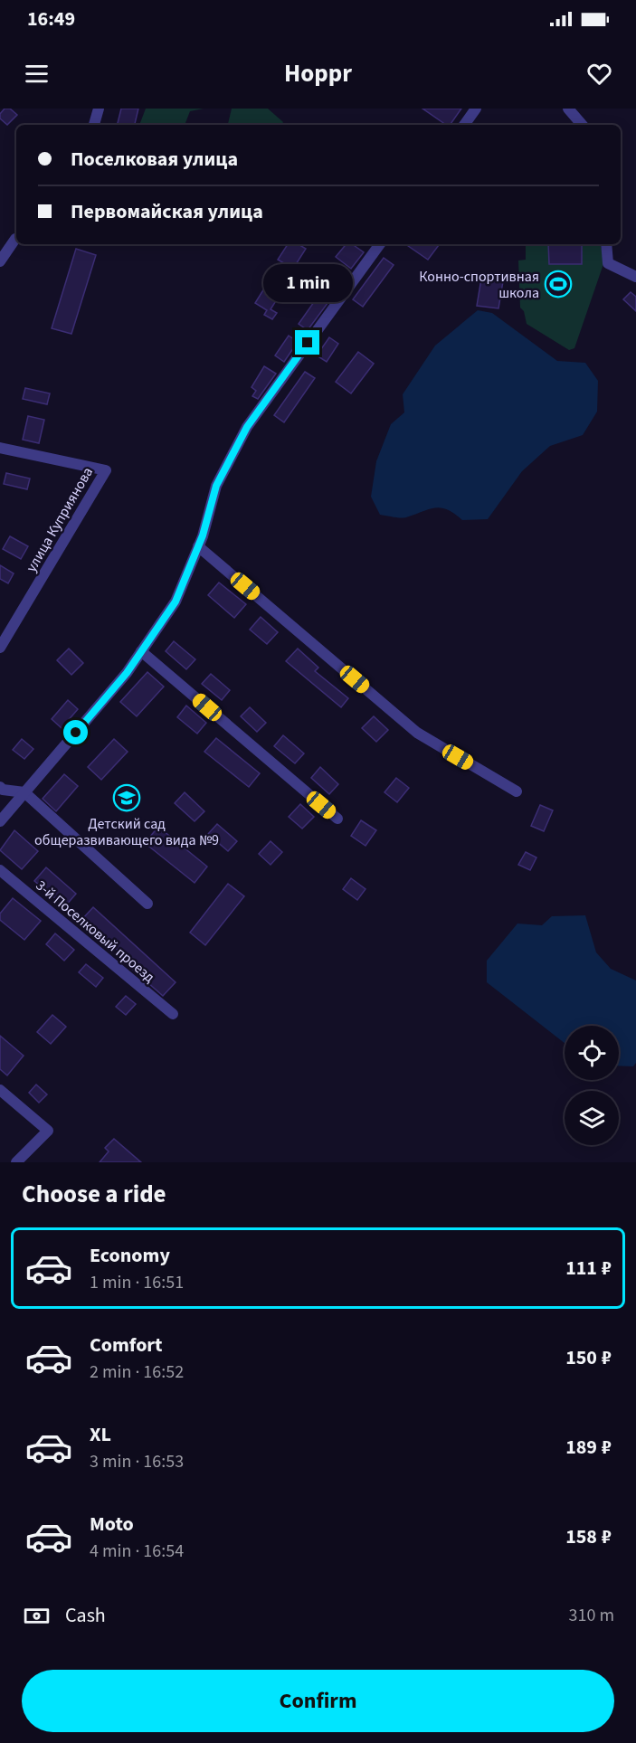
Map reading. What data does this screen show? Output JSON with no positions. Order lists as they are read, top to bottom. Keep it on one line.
{"streets":{"street":["улица Куприянова","3-й Поселковый проезд"]},"places":{"sports":["Конно-спортивная школа"],"school or university":["Детский сад общеразвивающего вида №9"]},"page":{"status":"16:49","header":"Hoppr","banner":["Поселковая улица","Первомайская улица"],"bubble":"1 min","heading":"Choose a ride","list":[{"name":"Economy","note":"1 min · 16:51","value":"111 ₽"},{"name":"Comfort","note":"2 min · 16:52","value":"150 ₽"},{"name":"XL","note":"3 min · 16:53","value":"189 ₽"},{"name":"Moto","note":"4 min · 16:54","value":"158 ₽"}],"pay":["Cash","310 m"],"buttons":"Confirm"}}
